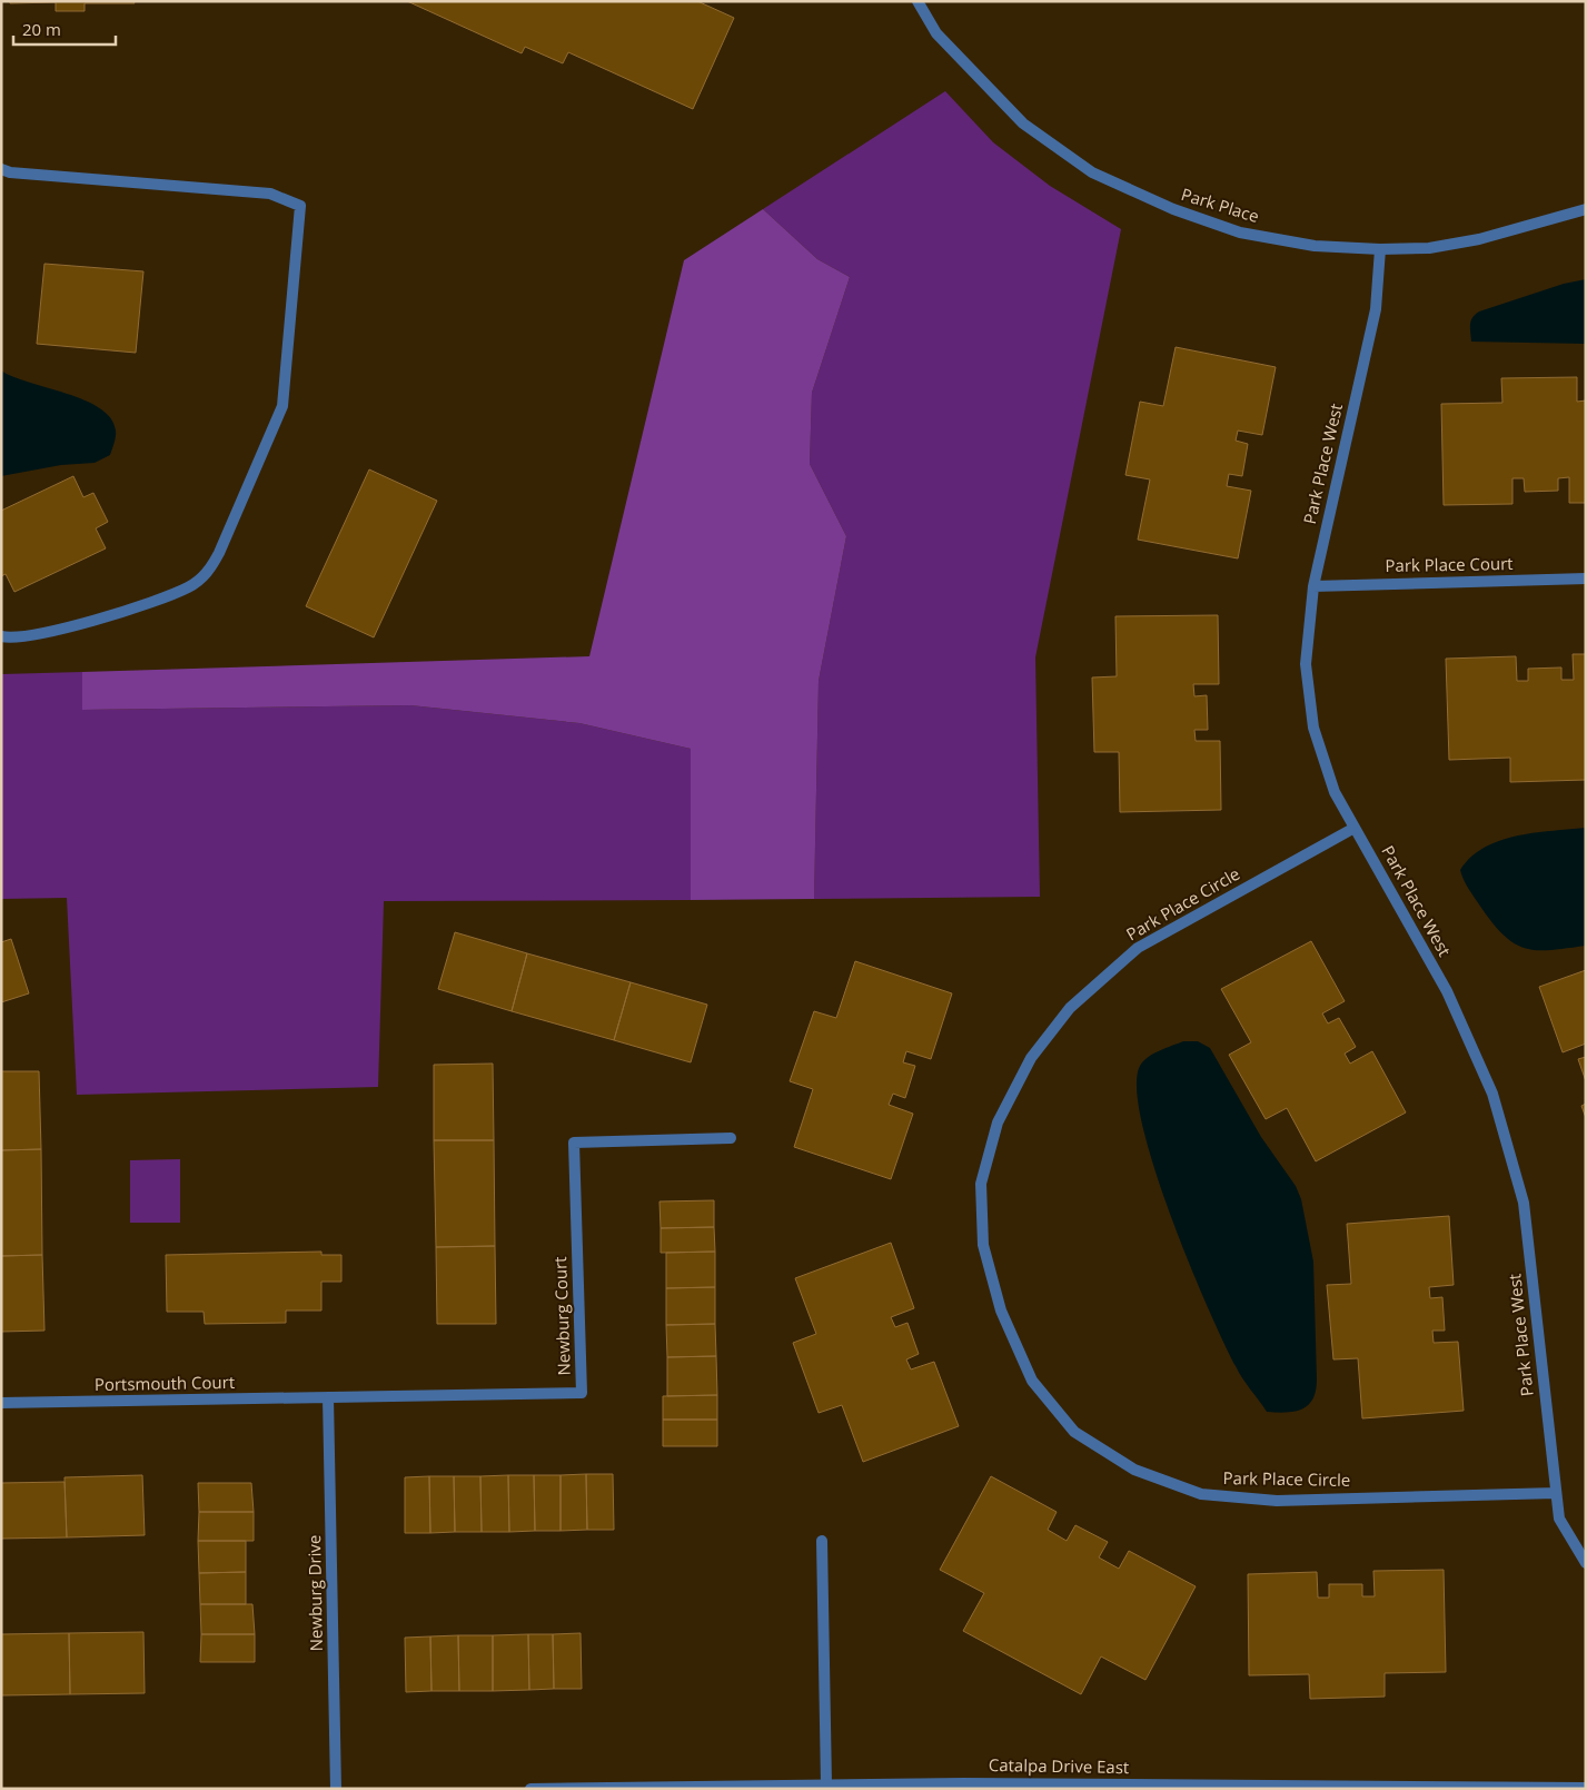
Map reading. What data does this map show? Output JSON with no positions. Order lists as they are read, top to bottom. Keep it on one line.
{"streets":{"street":["Park Place","Park Place West","Park Place Court","Park Place Circle","Newburg Court","Portsmouth Court","Newburg Drive","Catalpa Drive East"]},"crossings":[["Park Place","Park Place West"],["Park Place West","Park Place Court"],["Park Place West","Park Place Circle"],["Newburg Court","Portsmouth Court"],["Newburg Court","Newburg Drive"],["Portsmouth Court","Newburg Drive"]],"scale_bar":"20 m"}
